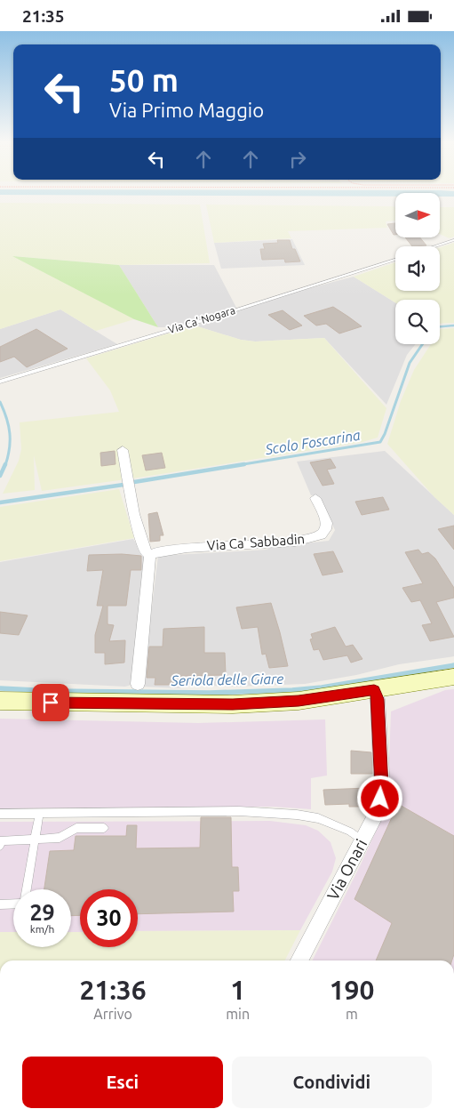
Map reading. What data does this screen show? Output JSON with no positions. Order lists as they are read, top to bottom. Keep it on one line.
{"streets":{"street":["Via Ca' Sabbadin","Via Onari"],"lane":["Via Ca' Nogara"]},"water":["Scolo Foscarina","Seriola delle Giare"],"north":"right","page":{"status":"21:35","turn":["50 m","Via Primo Maggio"],"speed":"29 km/h","limit":"30","eta":["21:36","Arrivo","1","min","190","m"],"buttons":["Esci","Condividi"]}}
